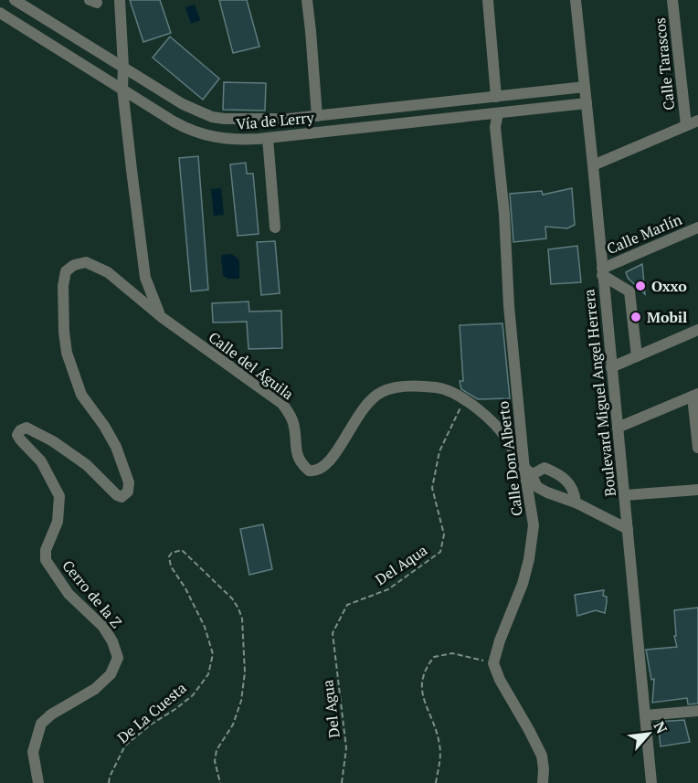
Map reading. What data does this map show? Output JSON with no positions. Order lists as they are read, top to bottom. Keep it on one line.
{"streets":{"street":["Calle Tarascos","Vía de Lerry","Calle Marlín","Calle del Águila","Boulevard Miguel Angel Herrera","Calle Don Alberto","Cerro de la Z"],"path":["Del Aqua","Del Agua","De La Cuesta"]},"crossings":[["Vía de Lerry","Calle del Águila"],["Vía de Lerry","Boulevard Miguel Angel Herrera"],["Vía de Lerry","Calle Don Alberto"],["Calle Marlín","Boulevard Miguel Angel Herrera"],["Calle del Águila","Boulevard Miguel Angel Herrera"],["Calle del Águila","Calle Don Alberto"],["Calle del Águila","Del Aqua"],["Calle del Águila","Cerro de la Z"],["Del Aqua","Del Agua"]],"places":["Oxxo","Mobil"],"north":"top right"}
